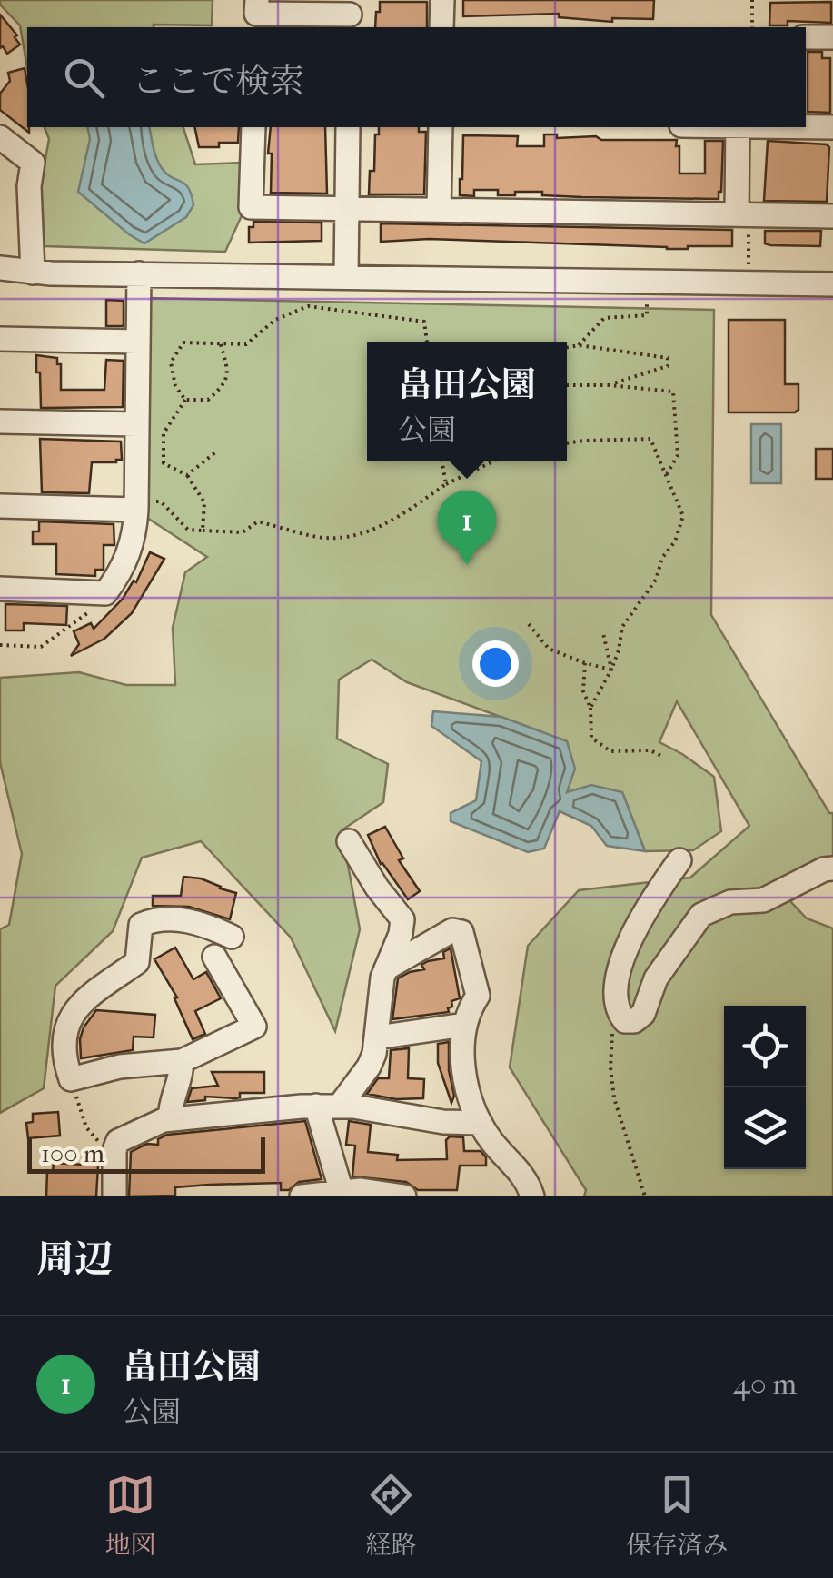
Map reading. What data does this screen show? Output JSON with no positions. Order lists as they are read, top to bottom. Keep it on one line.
{"scale_bar":"100 m","page":{"search":"ここで検索","popup":["畠田公園","公園"],"pins":"1","scale":"100 m","heading":"周辺","list":[{"mark":"1","name":"畠田公園","note":"公園","value":"40 m"}],"nav":["地図","経路","保存済み"]}}
